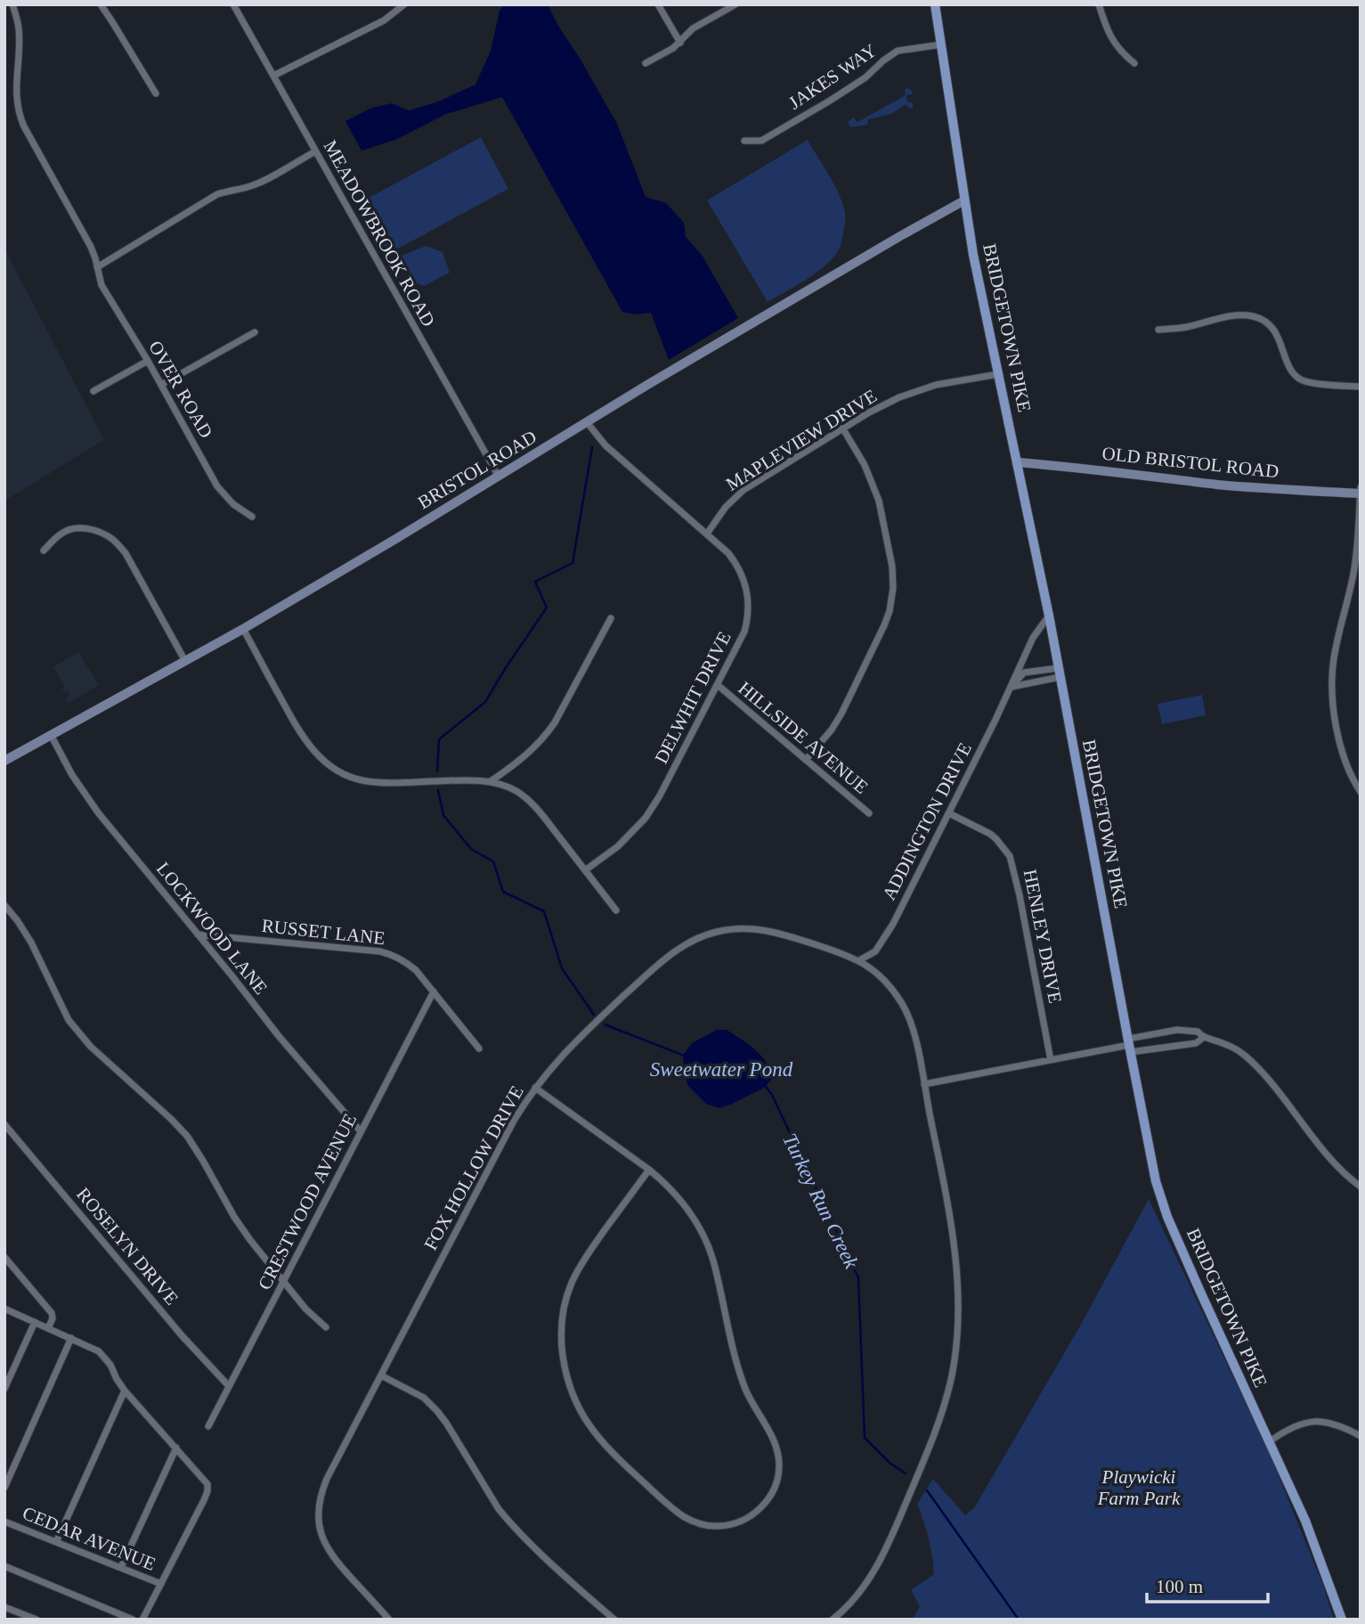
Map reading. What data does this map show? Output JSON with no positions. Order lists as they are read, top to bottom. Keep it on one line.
{"streets":{"main road":["BRIDGETOWN PIKE","OLD BRISTOL ROAD","BRISTOL ROAD"],"street":["JAKES WAY","MEADOWBROOK ROAD","OVER ROAD","MAPLEVIEW DRIVE","DELWHIT DRIVE","HILLSIDE AVENUE","ADDINGTON DRIVE","LOCKWOOD LANE","RUSSET LANE","HENLEY DRIVE","FOX HOLLOW DRIVE","CRESTWOOD AVENUE","ROSELYN DRIVE","CEDAR AVENUE"]},"crossings":[["JAKES WAY","BRIDGETOWN PIKE"],["MEADOWBROOK ROAD","BRISTOL ROAD"],["BRIDGETOWN PIKE","MAPLEVIEW DRIVE"],["BRIDGETOWN PIKE","OLD BRISTOL ROAD"],["BRIDGETOWN PIKE","BRISTOL ROAD"],["BRIDGETOWN PIKE","ADDINGTON DRIVE"],["MAPLEVIEW DRIVE","DELWHIT DRIVE"],["BRISTOL ROAD","DELWHIT DRIVE"],["BRISTOL ROAD","LOCKWOOD LANE"],["DELWHIT DRIVE","HILLSIDE AVENUE"],["ADDINGTON DRIVE","HENLEY DRIVE"],["ADDINGTON DRIVE","FOX HOLLOW DRIVE"],["LOCKWOOD LANE","RUSSET LANE"],["LOCKWOOD LANE","CRESTWOOD AVENUE"],["RUSSET LANE","CRESTWOOD AVENUE"],["CRESTWOOD AVENUE","ROSELYN DRIVE"]],"water":["Sweetwater Pond","Turkey Run Creek"],"parks":["Playwicki Farm Park"],"scale_bar":"100 m"}
